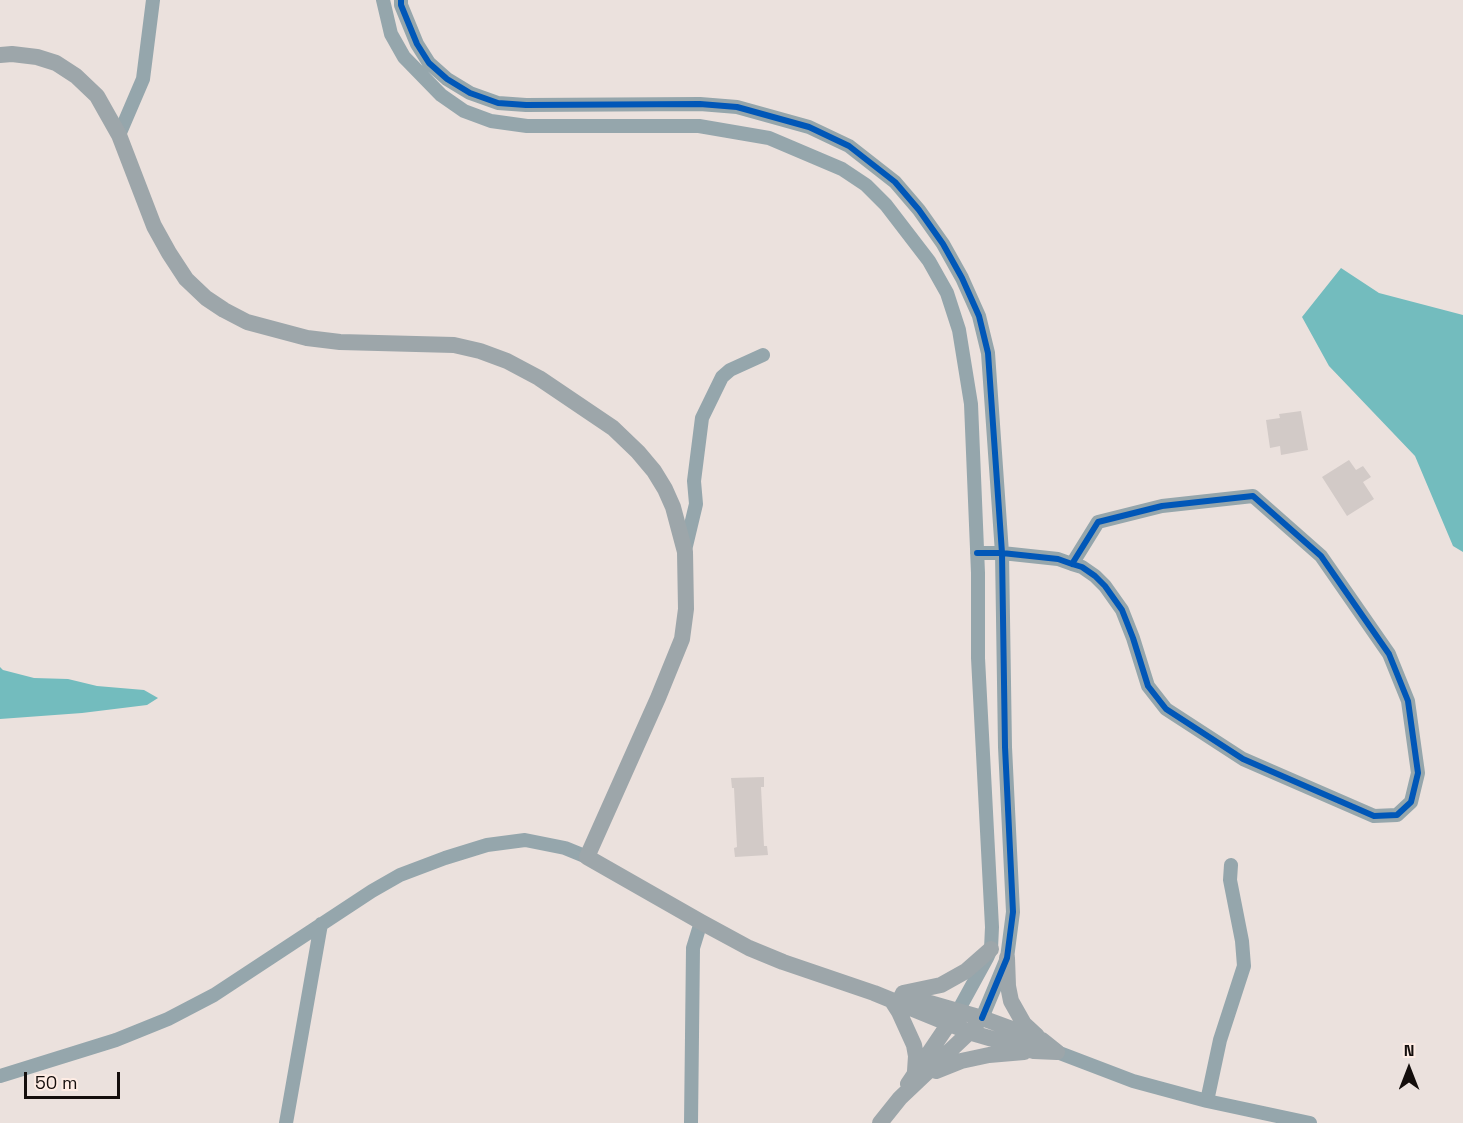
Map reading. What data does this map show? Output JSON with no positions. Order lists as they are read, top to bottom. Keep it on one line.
{"scale_bar":"50 m","north":"top"}
